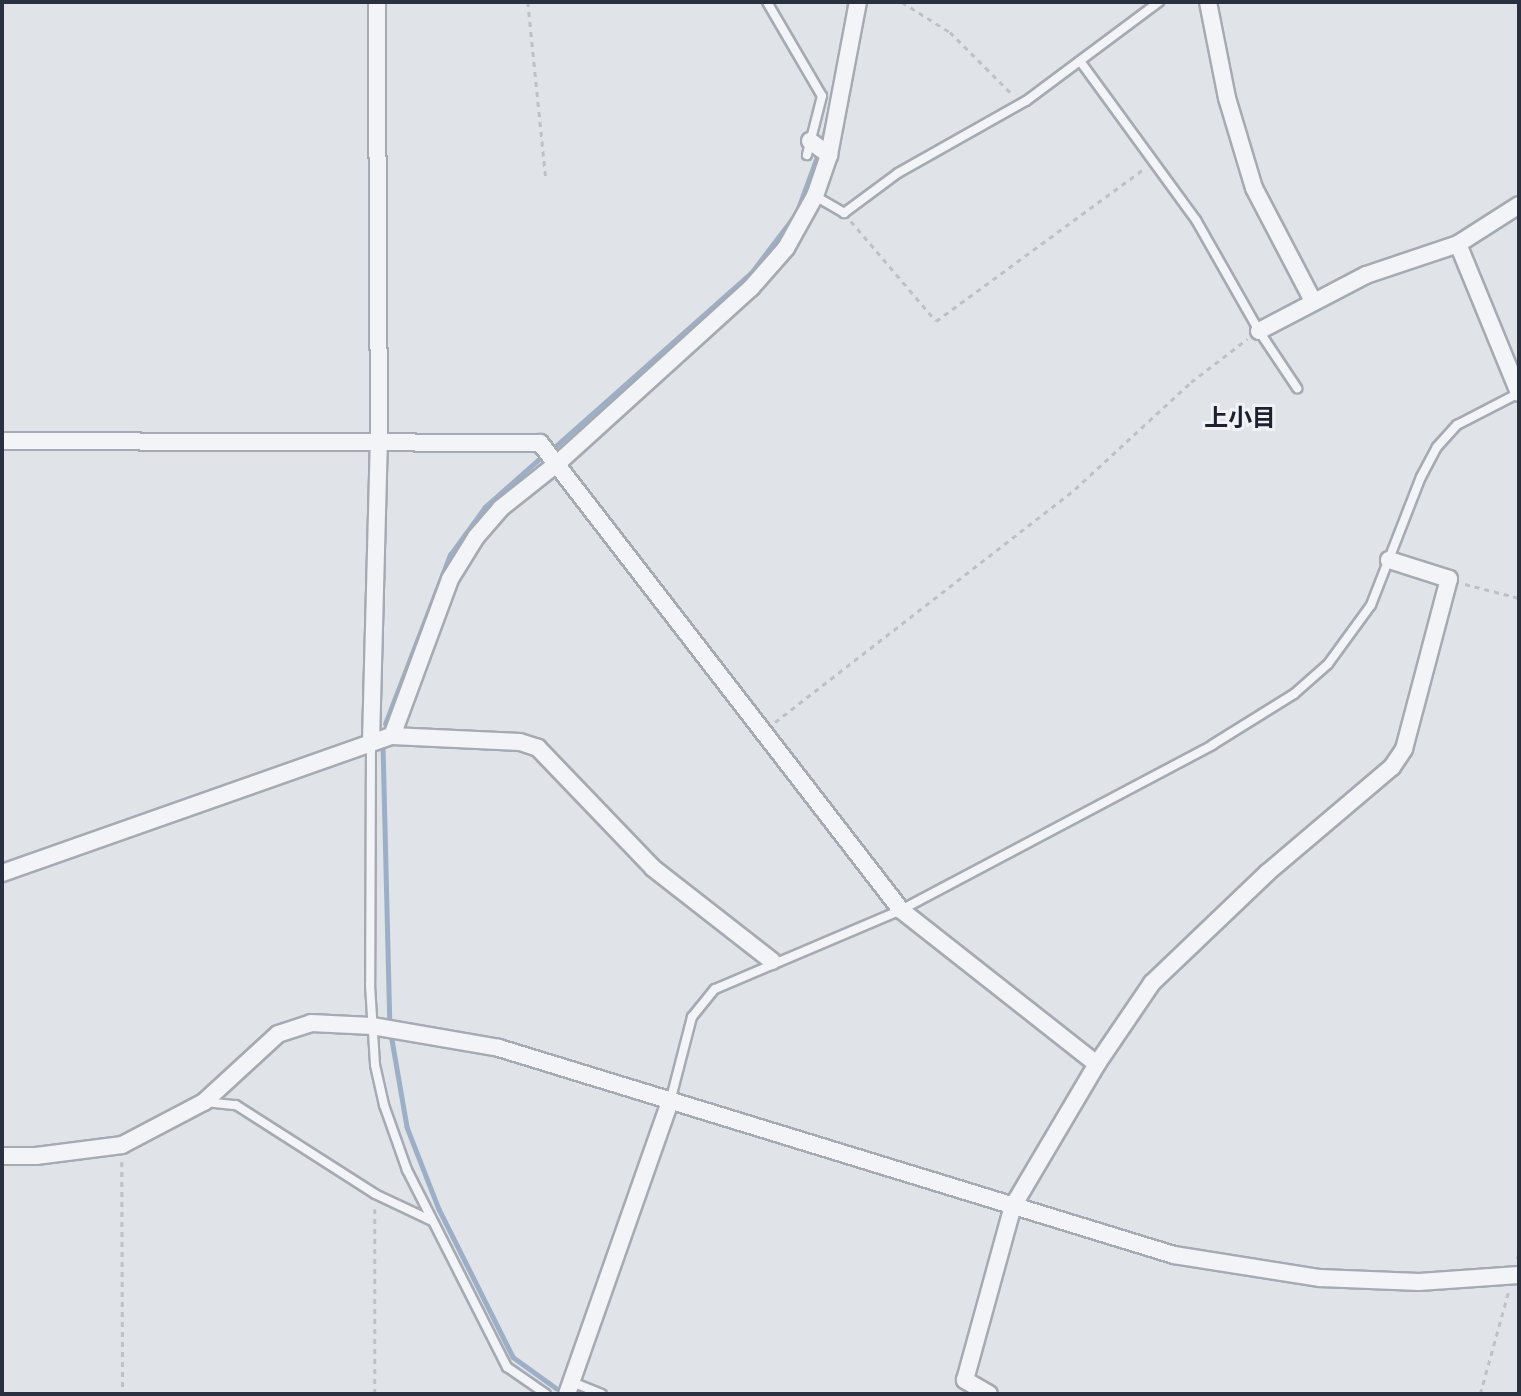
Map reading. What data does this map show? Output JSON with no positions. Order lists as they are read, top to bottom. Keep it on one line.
{"districts":["上小目"]}
